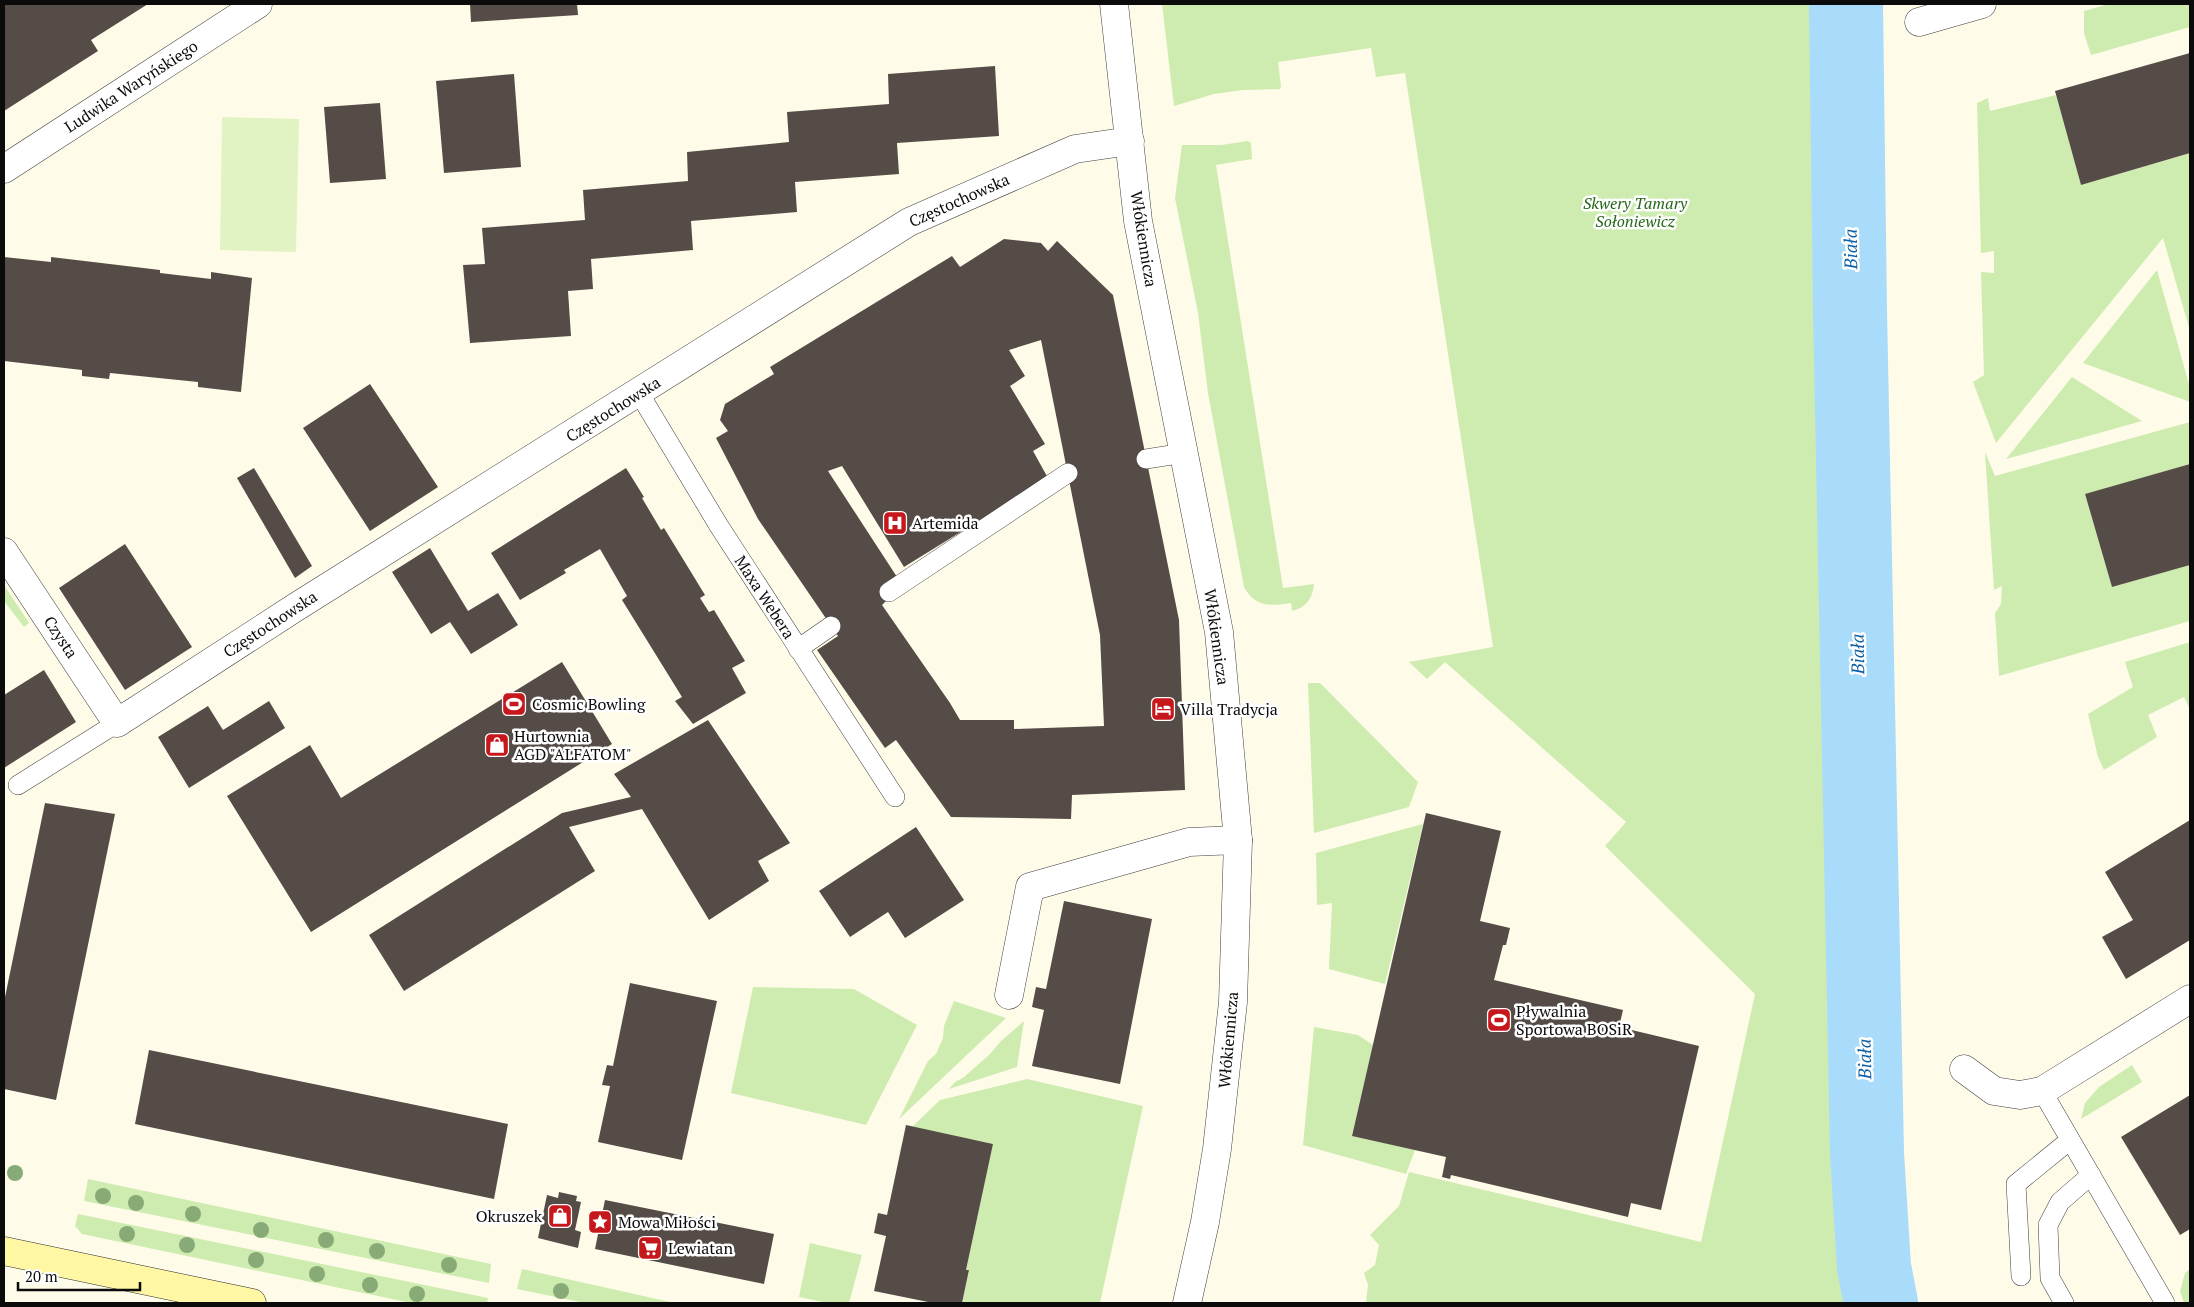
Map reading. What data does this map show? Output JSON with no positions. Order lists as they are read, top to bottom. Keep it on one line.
{"streets":{"street":["Ludwika Waryńskiego","Częstochowska","Włókiennicza","Czysta"],"lane":["Maxa Webera"]},"crossings":[["Częstochowska","Włókiennicza"],["Częstochowska","Maxa Webera"],["Częstochowska","Czysta"]],"water":["Biała"],"parks":["Skwery Tamary Sołoniewicz"],"places":{"hospital":["Artemida"],"sports":["Cosmic Bowling","Pływalnia Sportowa BOSiR"],"hotel":["Villa Tradycja"],"shop":["Hurtownia AGD \"ALFATOM\"","Okruszek"],"place":["Mowa Miłości"],"supermarket":["Lewiatan"]},"scale_bar":"20 m"}
